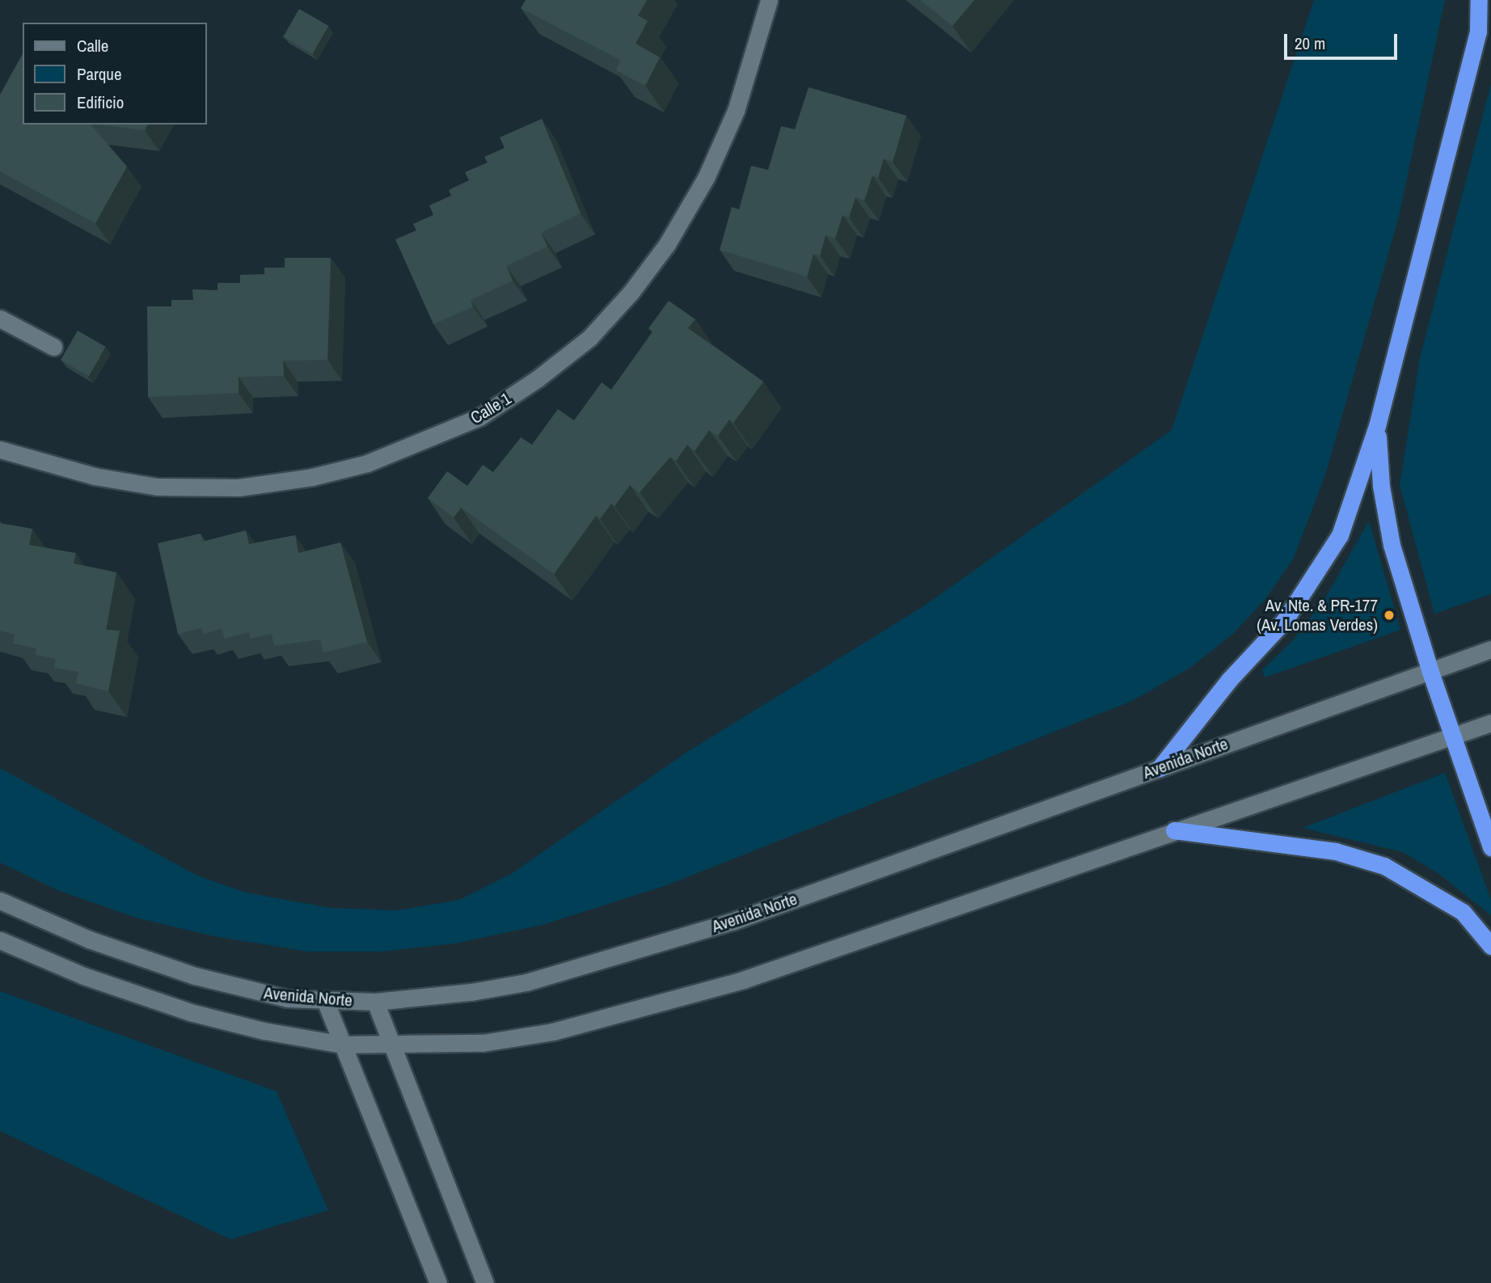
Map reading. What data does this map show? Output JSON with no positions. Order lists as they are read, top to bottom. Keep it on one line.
{"streets":{"street":["Calle 1","Avenida Norte"]},"places":["Av. Nte. & PR-177 (Av. Lomas Verdes)"],"legend":["Calle","Parque","Edificio"],"scale_bar":"20 m"}
